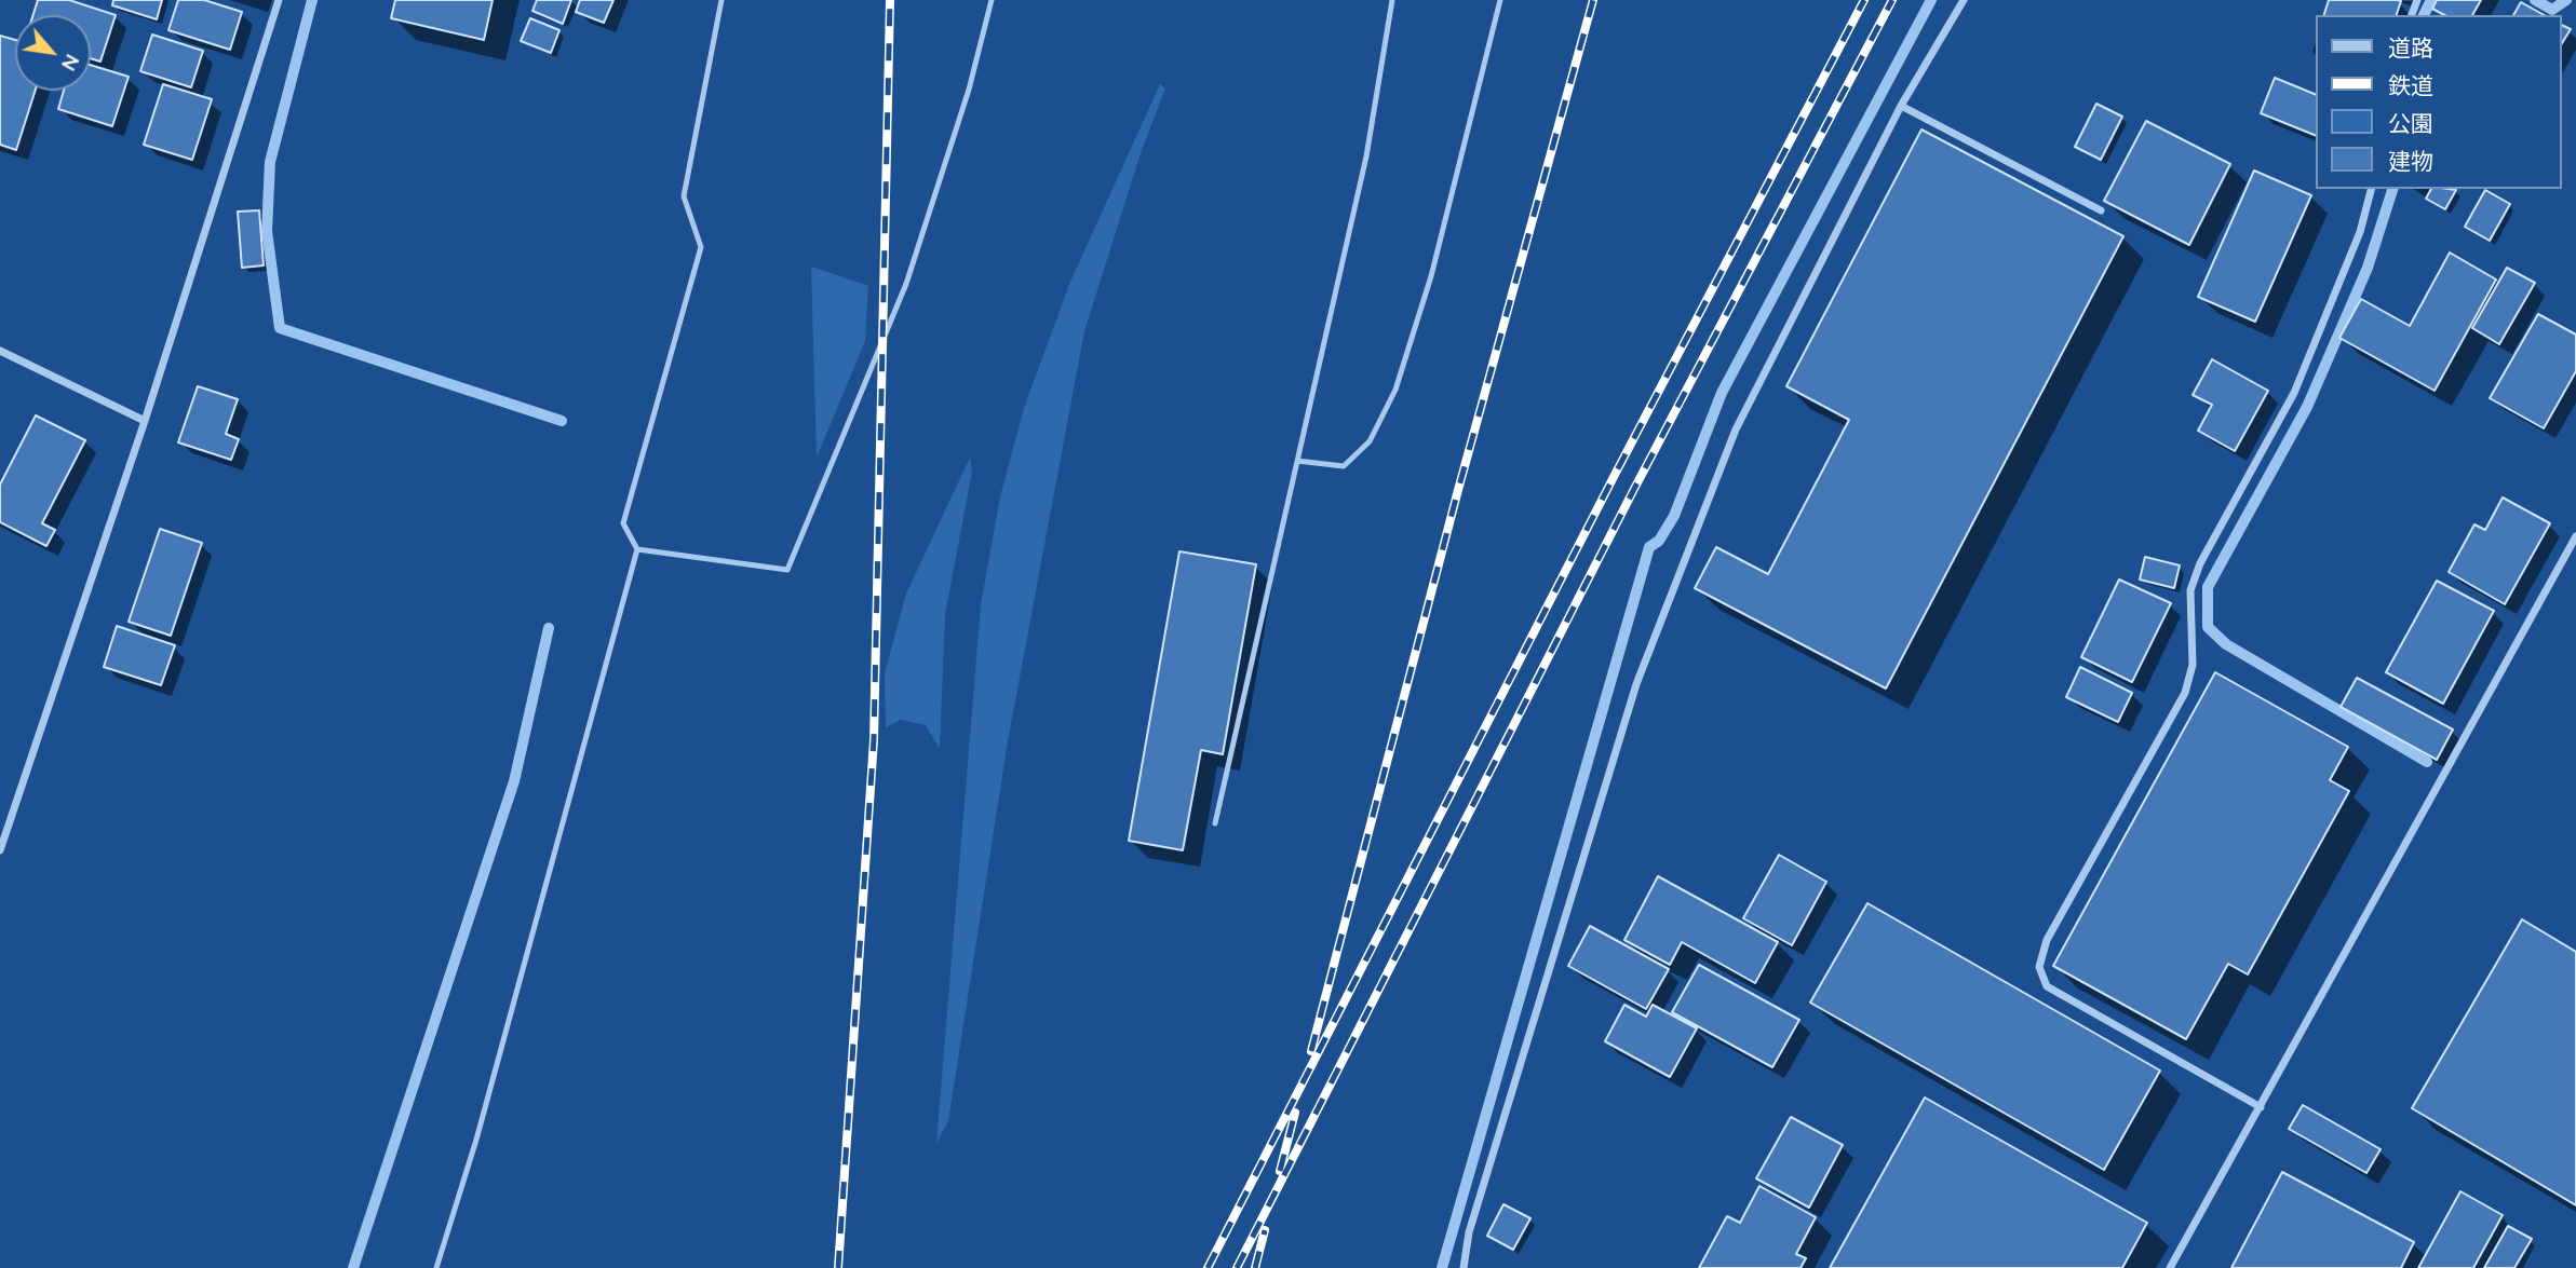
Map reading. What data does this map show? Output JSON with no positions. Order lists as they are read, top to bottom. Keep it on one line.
{"legend":["道路","鉄道","公園","建物"],"north":"bottom right"}
